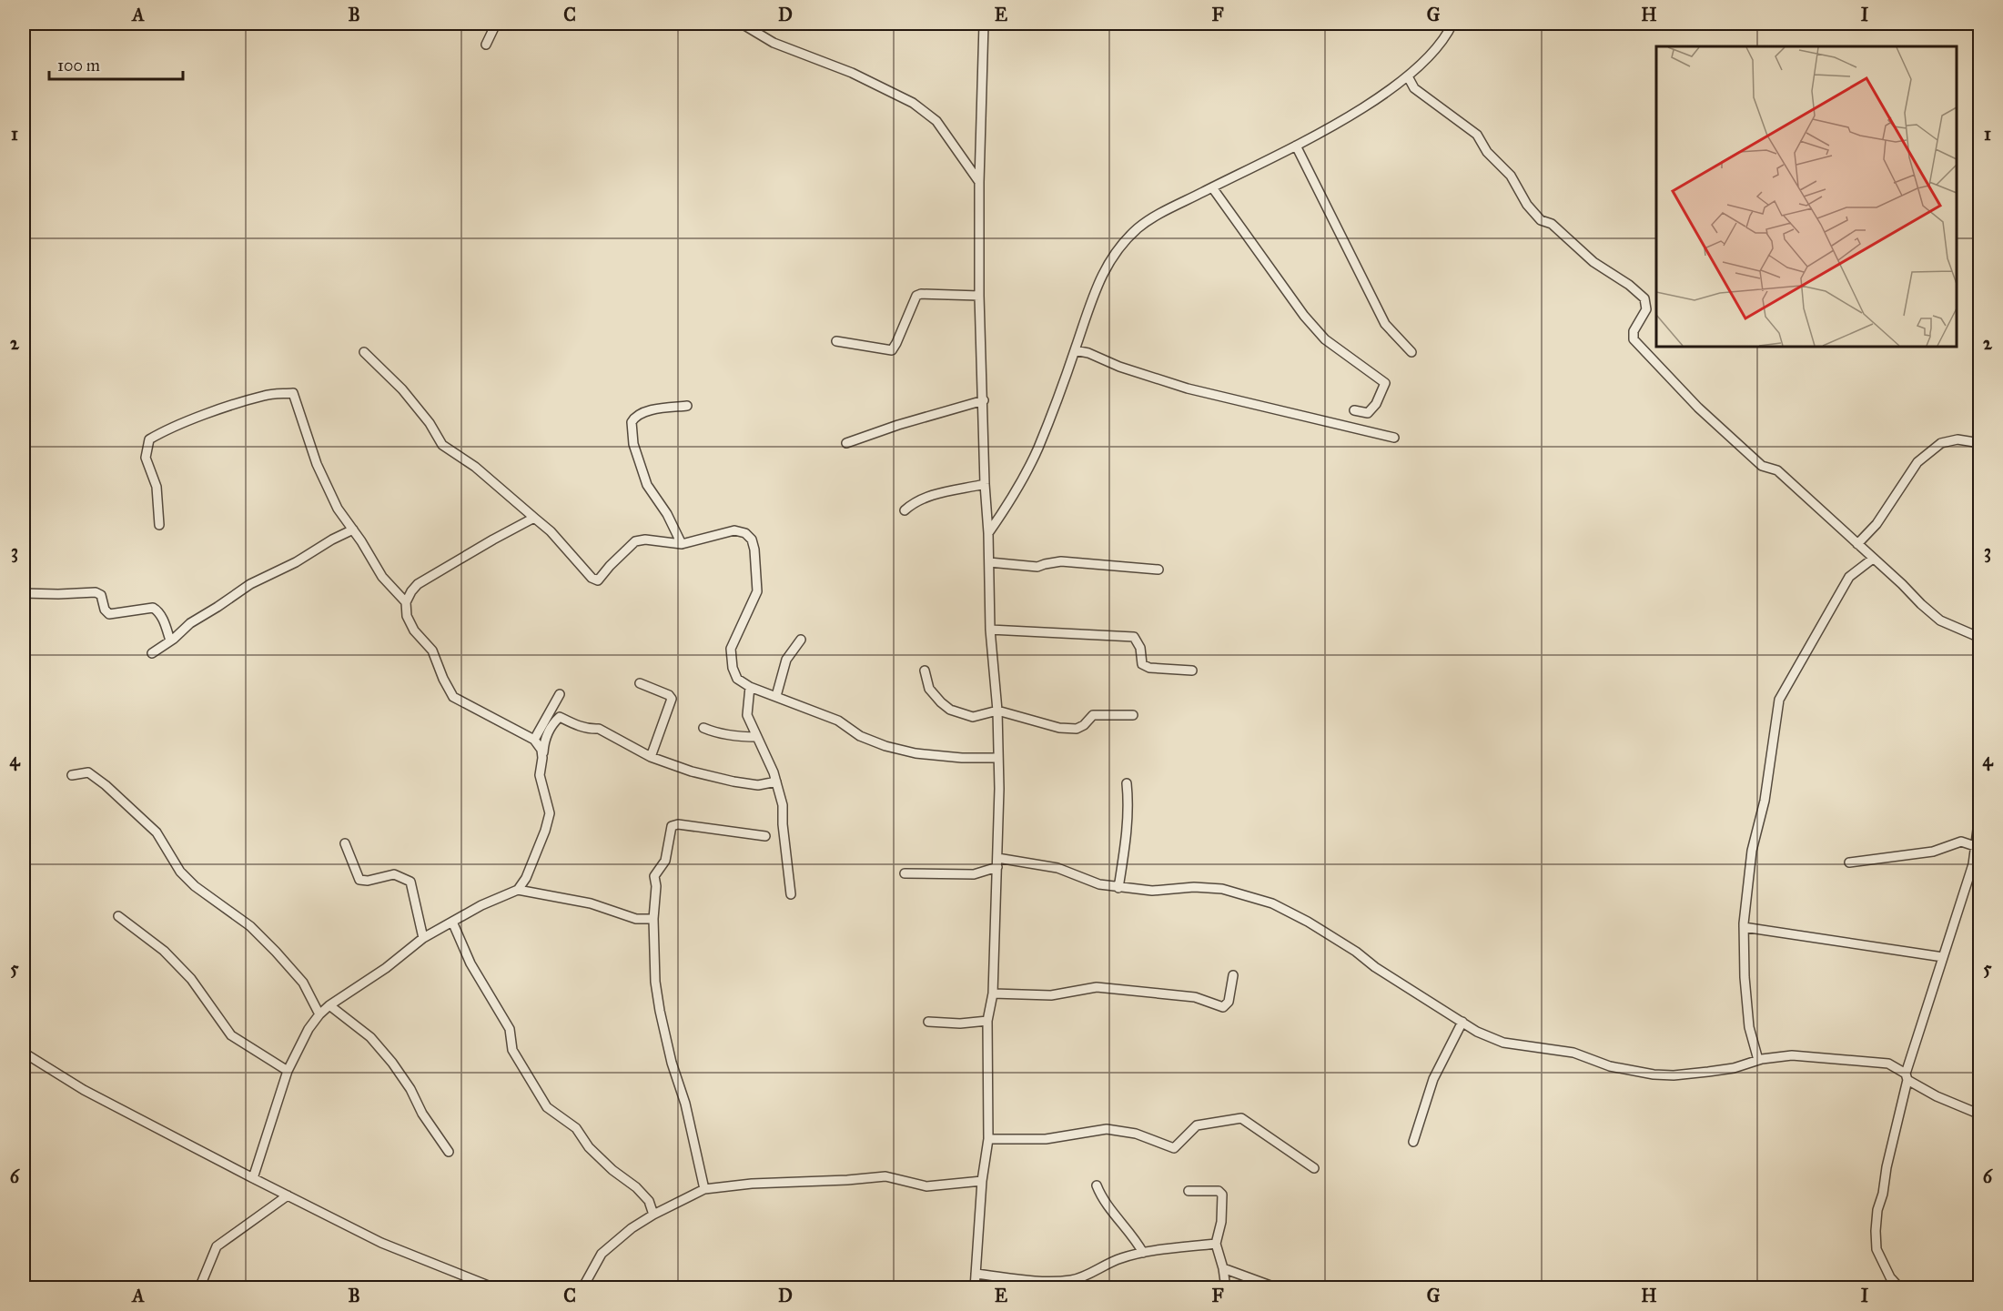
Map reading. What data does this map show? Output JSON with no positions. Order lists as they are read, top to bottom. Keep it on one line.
{"scale_bar":"100 m","grid":{"columns":["A","B","C","D","E","F","G","H","I"],"rows":["1","2","3","4","5","6"]}}
